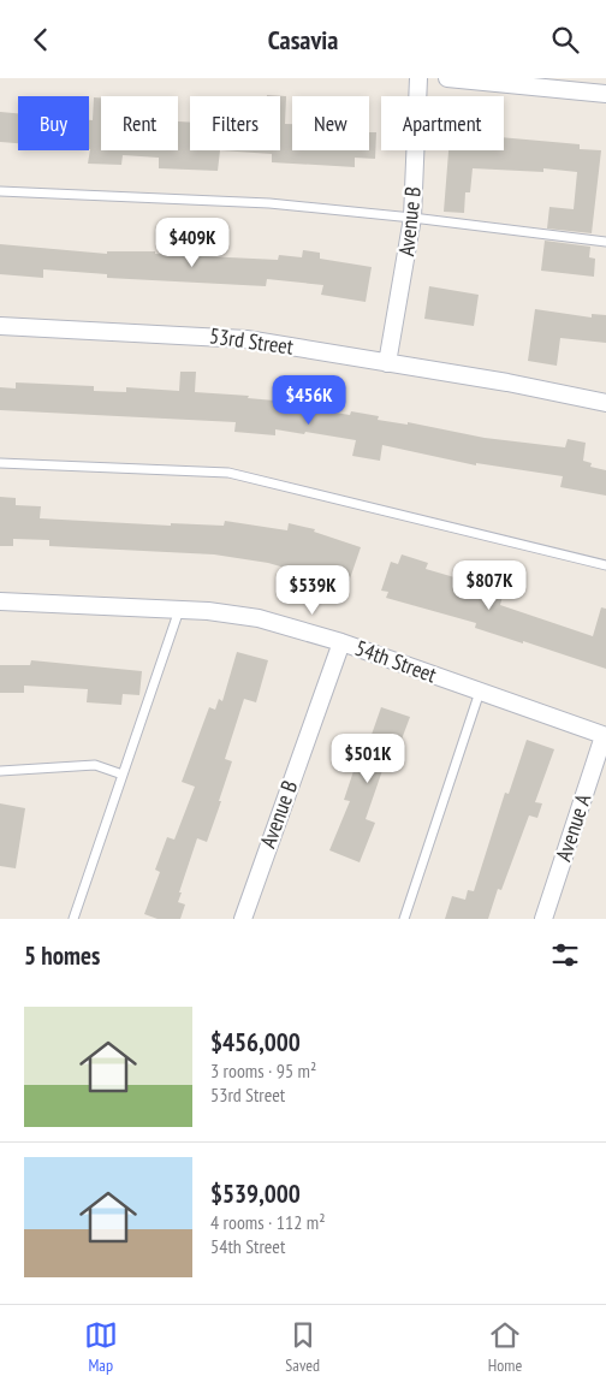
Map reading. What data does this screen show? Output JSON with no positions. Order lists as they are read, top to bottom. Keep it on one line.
{"streets":{"street":["Avenue B","53rd Street","54th Street","Avenue A"]},"crossings":[["Avenue B","53rd Street"],["Avenue B","54th Street"],["54th Street","Avenue A"]],"page":{"header":"Casavia","chip":["Buy","Rent","Filters","New","Apartment"],"price":["$409K","$456K","$807K","$539K","$501K"],"heading":"5 homes","list":[{"name":"$456,000","note":"3 rooms · 95 m² · 53rd Street"},{"name":"$539,000","note":"4 rooms · 112 m² · 54th Street"}],"tabs":["Map","Saved","Home"]}}
